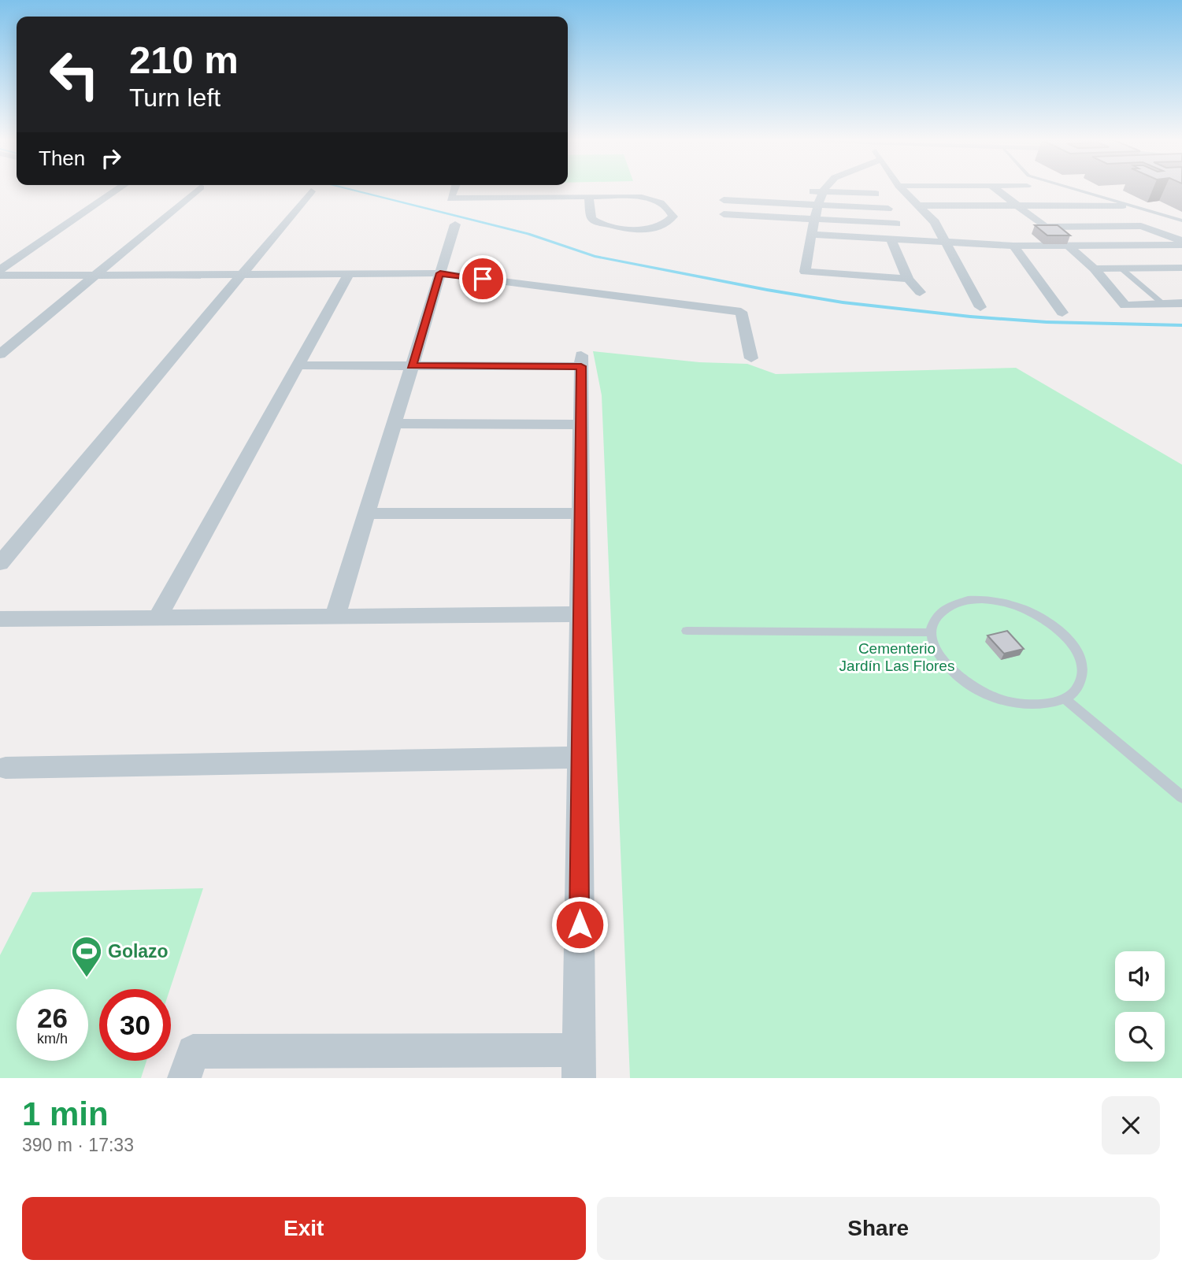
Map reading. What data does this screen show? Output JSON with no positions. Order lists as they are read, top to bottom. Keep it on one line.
{"parks":["Cementerio Jardín Las Flores"],"places":{"sports":["Golazo"]},"page":{"turn":["210 m","Turn left"],"then":"Then","speed":"26 km/h","limit":"30","heading":["1 min","390 m · 17:33"],"buttons":["Exit","Share"]}}
